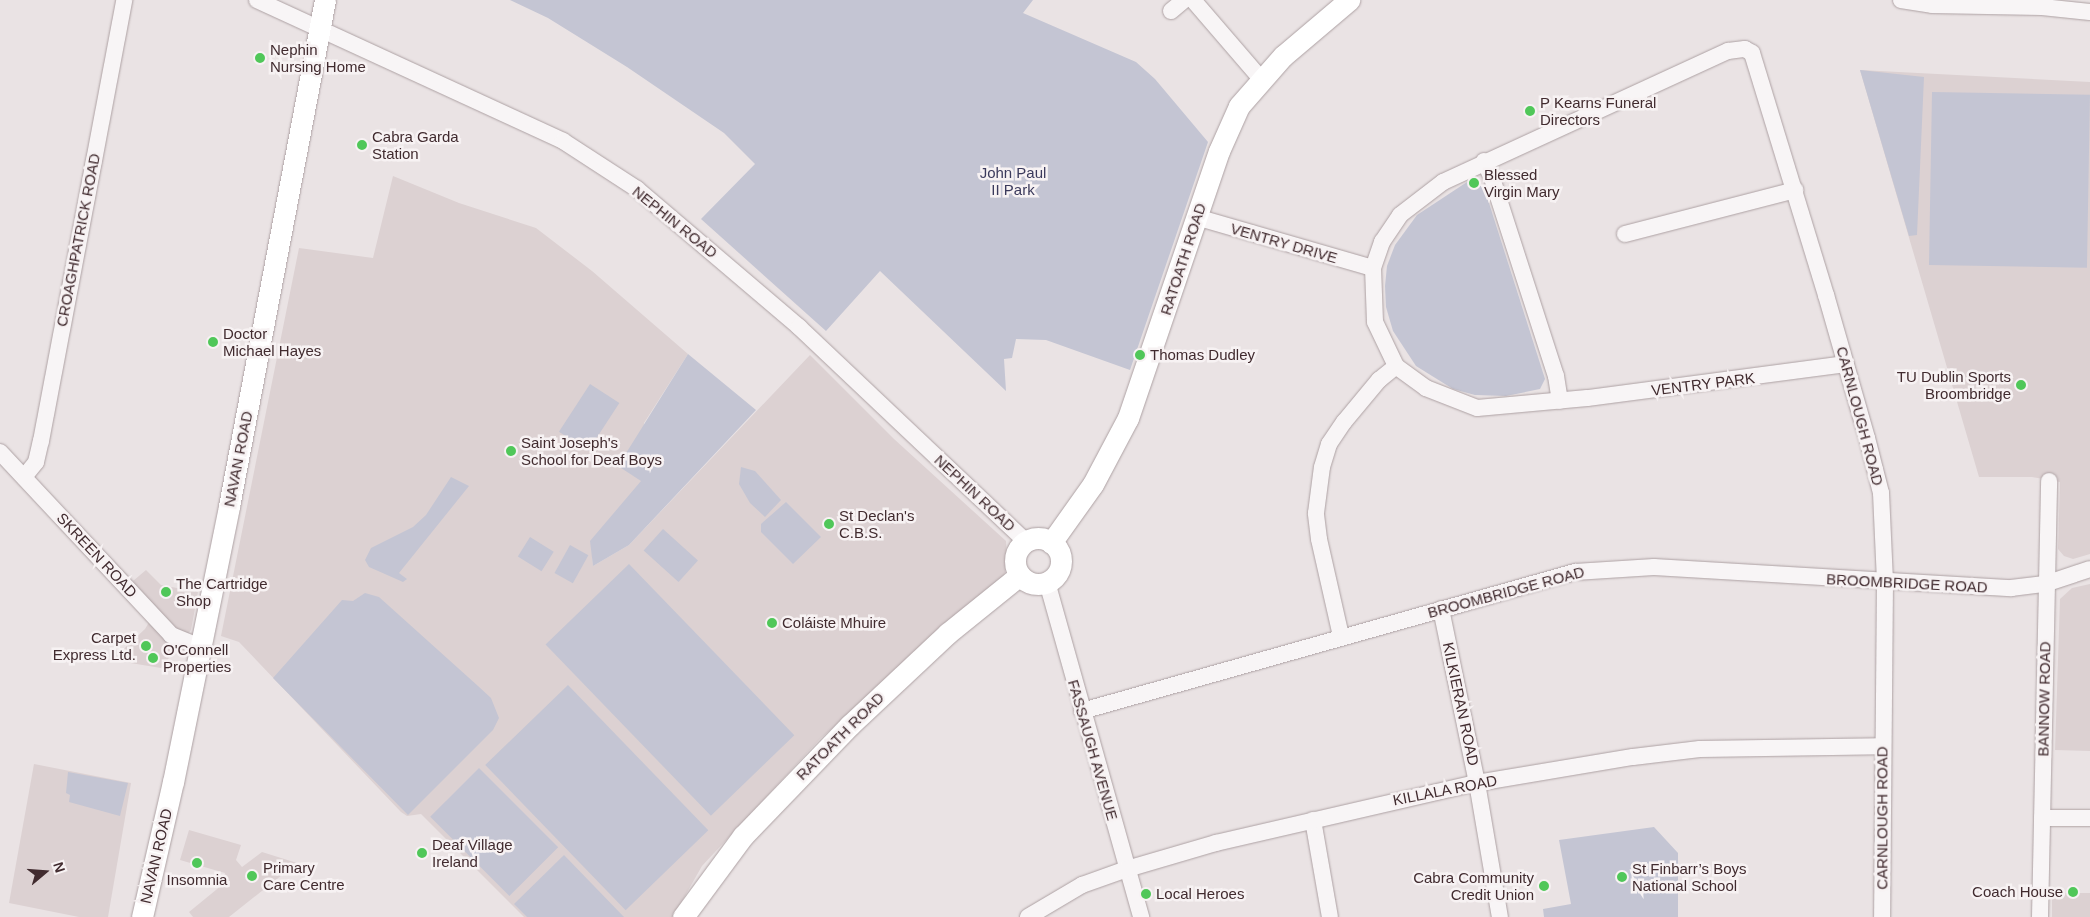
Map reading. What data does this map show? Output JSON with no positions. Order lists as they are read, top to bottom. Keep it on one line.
{"streets":{"main road":["RATOATH ROAD","NAVAN ROAD"],"street":["NEPHIN ROAD","CROAGHPATRICK ROAD","VENTRY DRIVE","VENTRY PARK","CARNLOUGH ROAD","SKREEN ROAD","BROOMBRIDGE ROAD","BANNOW ROAD","KILKIERAN ROAD","FASSAUGH AVENUE","KILLALA ROAD"]},"crossings":[["NEPHIN ROAD","RATOATH ROAD"],["NEPHIN ROAD","NAVAN ROAD"],["NEPHIN ROAD","FASSAUGH AVENUE"],["CROAGHPATRICK ROAD","SKREEN ROAD"],["VENTRY DRIVE","RATOATH ROAD"],["VENTRY DRIVE","VENTRY PARK"],["RATOATH ROAD","FASSAUGH AVENUE"],["VENTRY PARK","CARNLOUGH ROAD"],["CARNLOUGH ROAD","BROOMBRIDGE ROAD"],["CARNLOUGH ROAD","KILLALA ROAD"],["NAVAN ROAD","SKREEN ROAD"],["BROOMBRIDGE ROAD","BANNOW ROAD"],["BROOMBRIDGE ROAD","KILKIERAN ROAD"],["BROOMBRIDGE ROAD","FASSAUGH AVENUE"],["KILKIERAN ROAD","KILLALA ROAD"],["FASSAUGH AVENUE","KILLALA ROAD"]],"parks":["John Paul II Park"],"places":["Nephin Nursing Home","P Kearns Funeral Directors","Cabra Garda Station","Blessed Virgin Mary","Doctor Michael Hayes","Thomas Dudley","TU Dublin Sports Broombridge","Saint Joseph's School for Deaf Boys","St Declan's C.B.S.","The Cartridge Shop","Coláiste Mhuire","Carpet Express Ltd.","O'Connell Properties","Deaf Village Ireland","Insomnia","Primary Care Centre","St Finbarr’s Boys National School","Cabra Community Credit Union","Coach House","Local Heroes"],"north":"right"}
